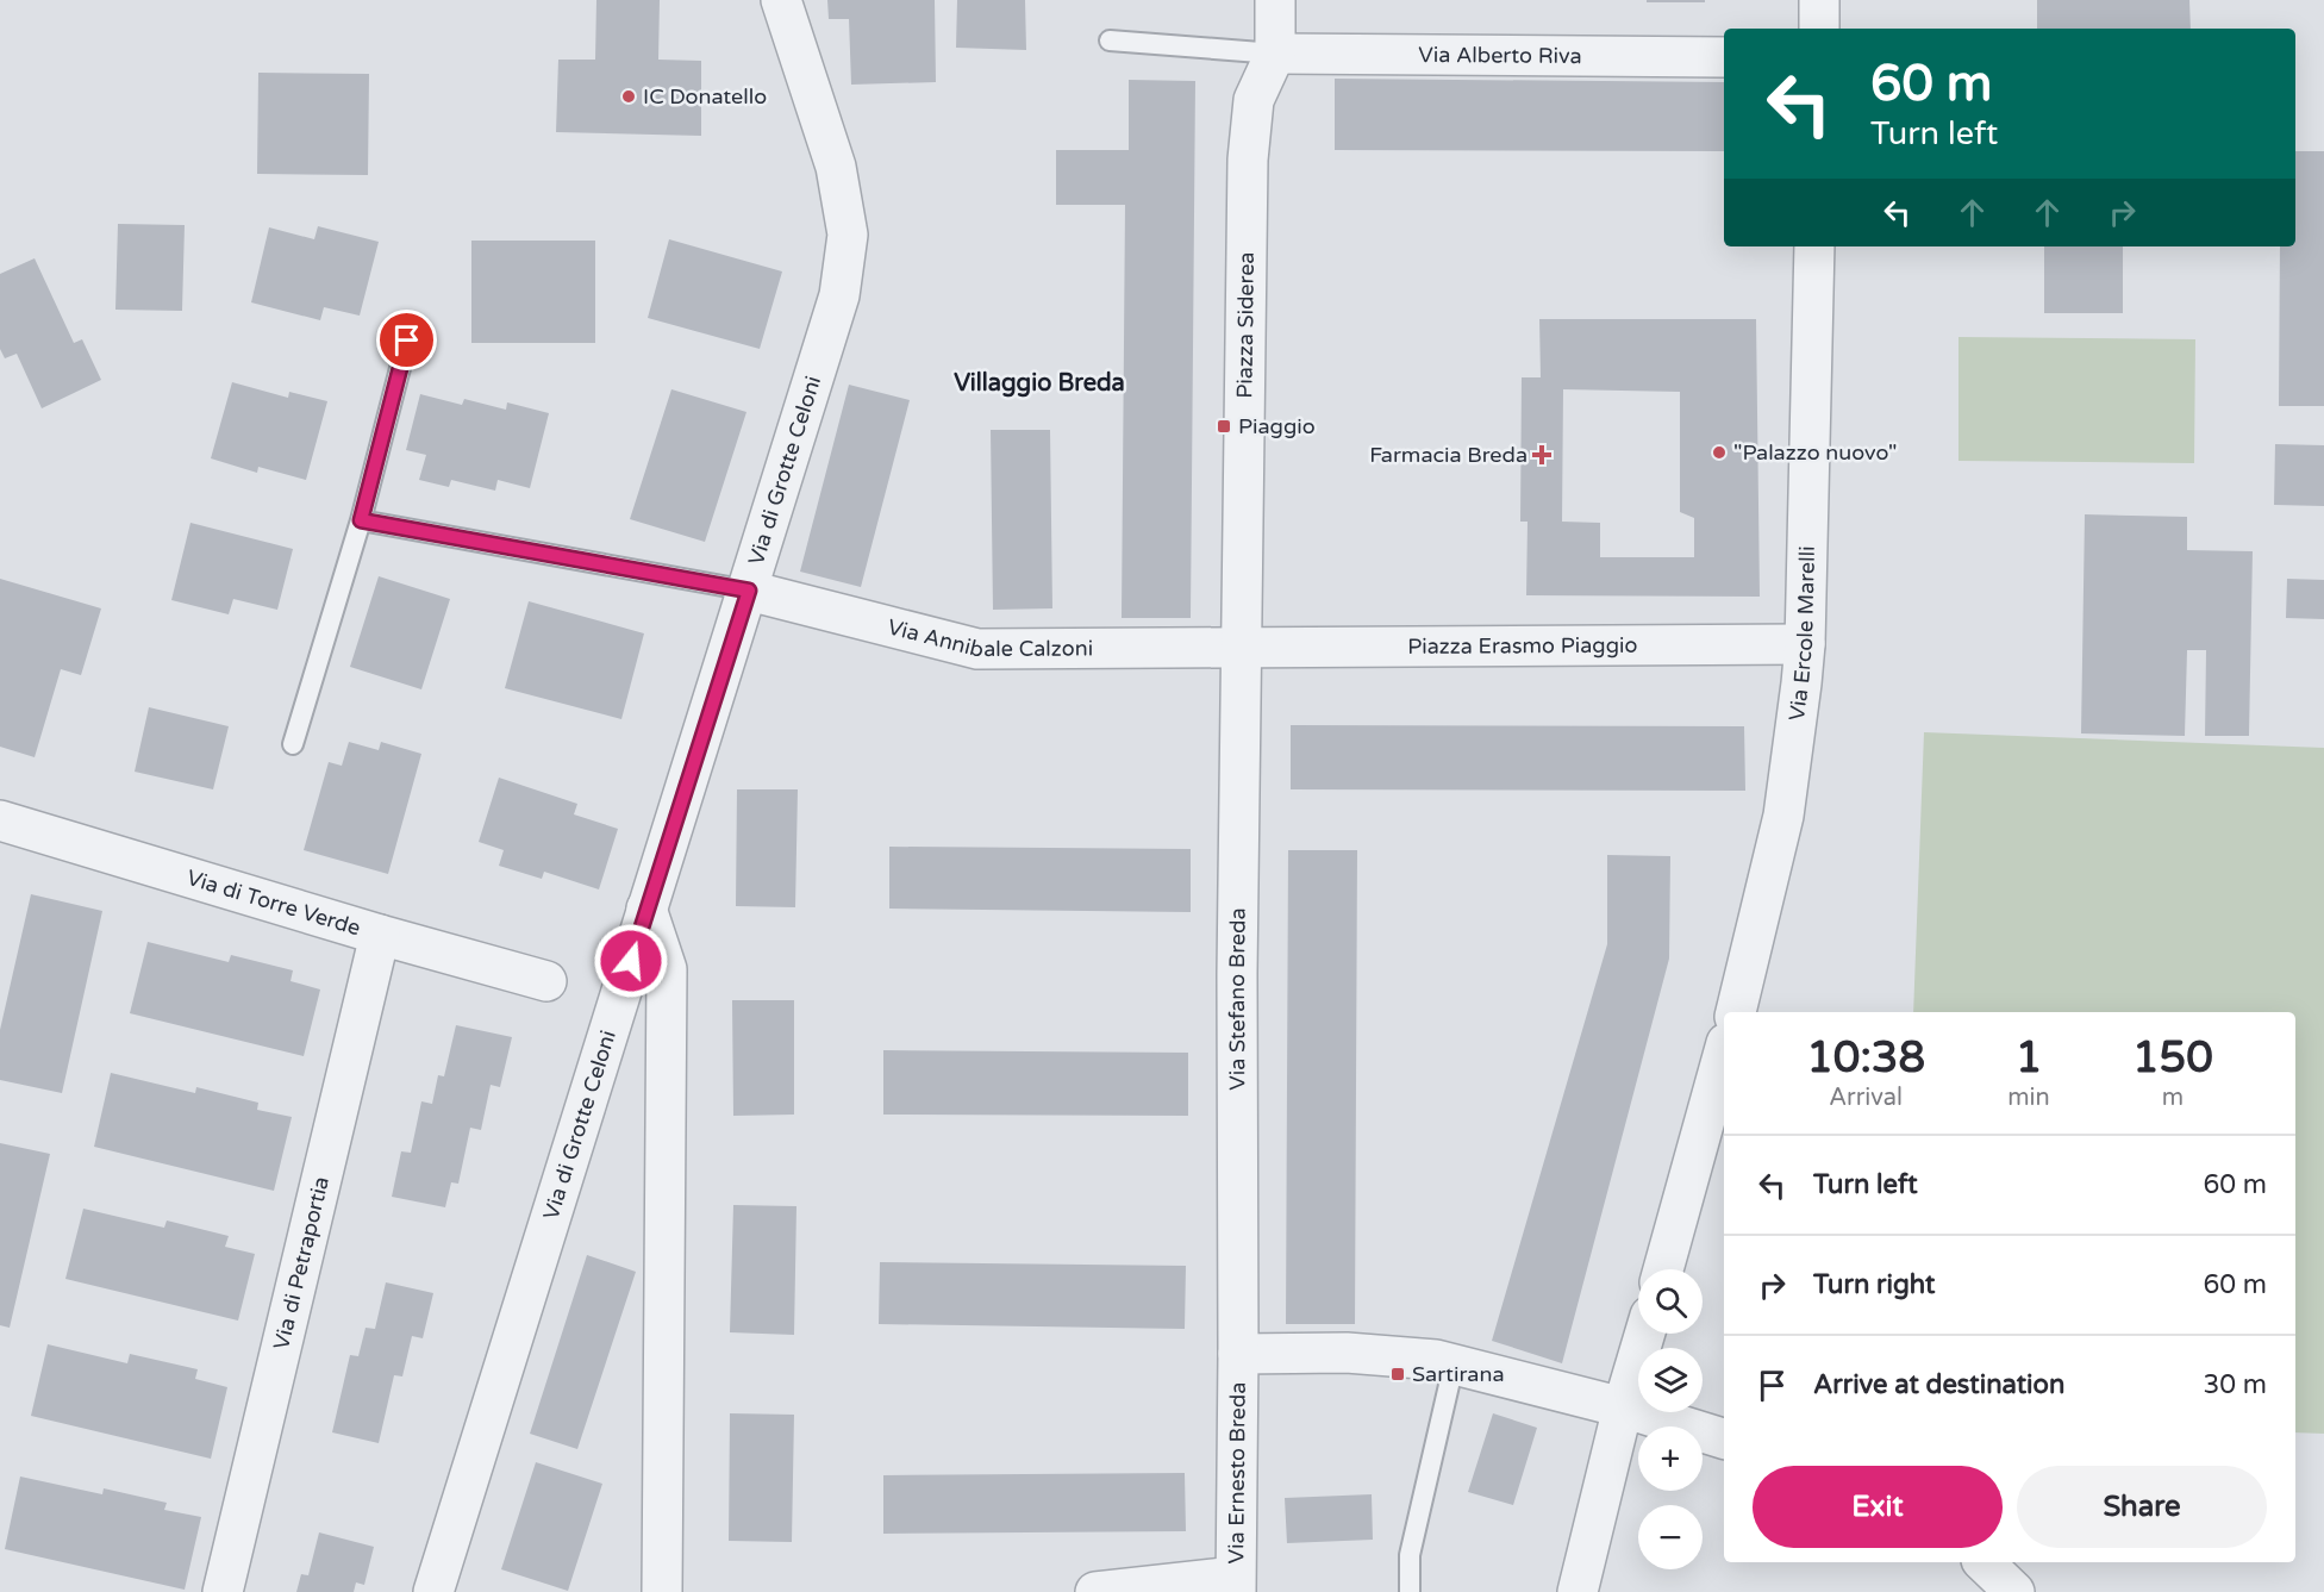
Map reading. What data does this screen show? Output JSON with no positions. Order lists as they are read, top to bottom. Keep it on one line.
{"streets":{"street":["Via Alberto Riva","Piazza Siderea","Via di Grotte Celoni","Via Ercole Marelli","Via Annibale Calzoni","Piazza Erasmo Piaggio","Via di Torre Verde","Via Stefano Breda","Via di Petraportia","Via Ernesto Breda"]},"crossings":[["Via Alberto Riva","Piazza Siderea"],["Piazza Siderea","Via Annibale Calzoni"],["Piazza Siderea","Piazza Erasmo Piaggio"],["Piazza Siderea","Via Stefano Breda"],["Via di Grotte Celoni","Via Annibale Calzoni"],["Via Ercole Marelli","Piazza Erasmo Piaggio"],["Via Annibale Calzoni","Piazza Erasmo Piaggio"],["Via Annibale Calzoni","Via Stefano Breda"],["Piazza Erasmo Piaggio","Via Stefano Breda"],["Via di Torre Verde","Via di Petraportia"],["Via Stefano Breda","Via Ernesto Breda"]],"districts":["Villaggio Breda"],"places":{"other":["IC Donatello","\"Palazzo nuovo\""],"transit":["Piaggio","Sartirana"],"health":["Farmacia Breda"]},"page":{"turn":["60 m","Turn left"],"eta":["10:38","Arrival","1","min","150","m"],"list":[{"name":"Turn left","value":"60 m"},{"name":"Turn right","value":"60 m"},{"name":"Arrive at destination","value":"30 m"}],"map_buttons":["+","−"],"buttons":["Exit","Share"]}}
